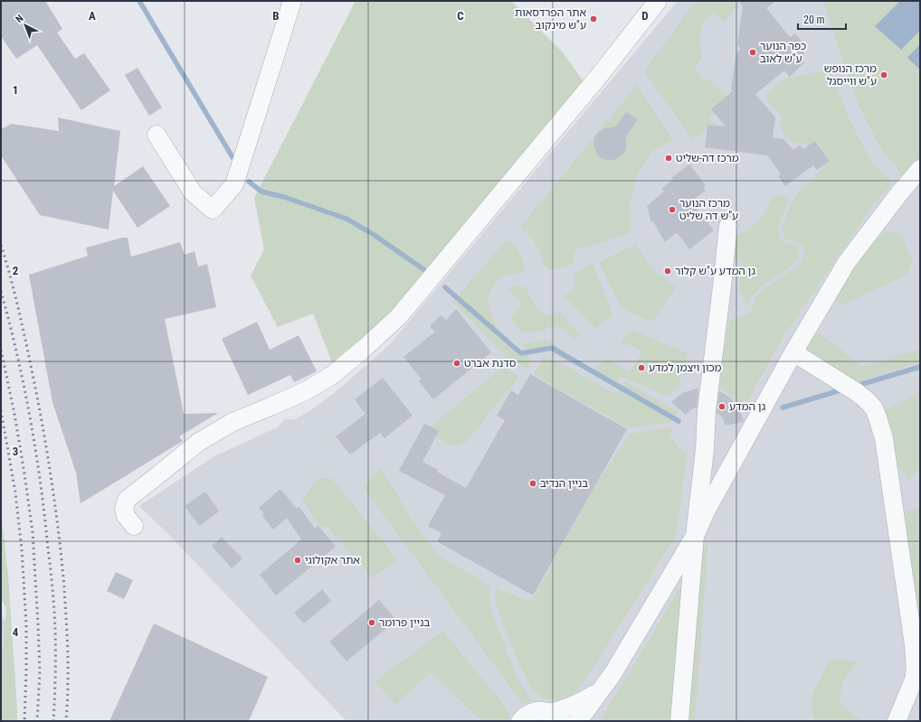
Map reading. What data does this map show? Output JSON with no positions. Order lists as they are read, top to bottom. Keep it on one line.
{"places":["אתר הפרדסאות ע\"ש מינקוב","כפר הנוער ע\"ש לאוב","מרכז הנופש ע\"ש ווייסגל","מרכז דה-שליט","מרכז הנוער ע\"ש דה שליט","גן המדע ע\"ש קלור","סדנת אברט","מכון ויצמן למדע","גן המדע","בניין הנדיב","אתר אקולוגי","בניין פרומר"],"scale_bar":"20 m","north":"top left","grid":{"columns":["A","B","C","D"],"rows":["1","2","3","4"]}}
